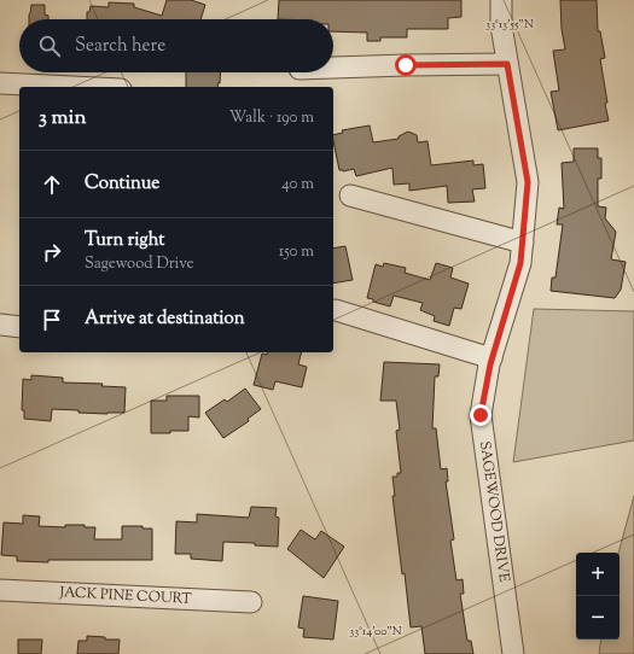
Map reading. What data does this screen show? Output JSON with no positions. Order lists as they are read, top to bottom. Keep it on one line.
{"streets":{"street":["SAGEWOOD DRIVE","JACK PINE COURT"]},"page":{"search":"Search here","heading":["3 min","Walk · 190 m"],"list":[["Continue","40 m"],["Turn right","Sagewood Drive","150 m"],"Arrive at destination"],"map_buttons":["+","−"]},"coordinates":["33°13'55\"N","33°14'00\"N"]}
